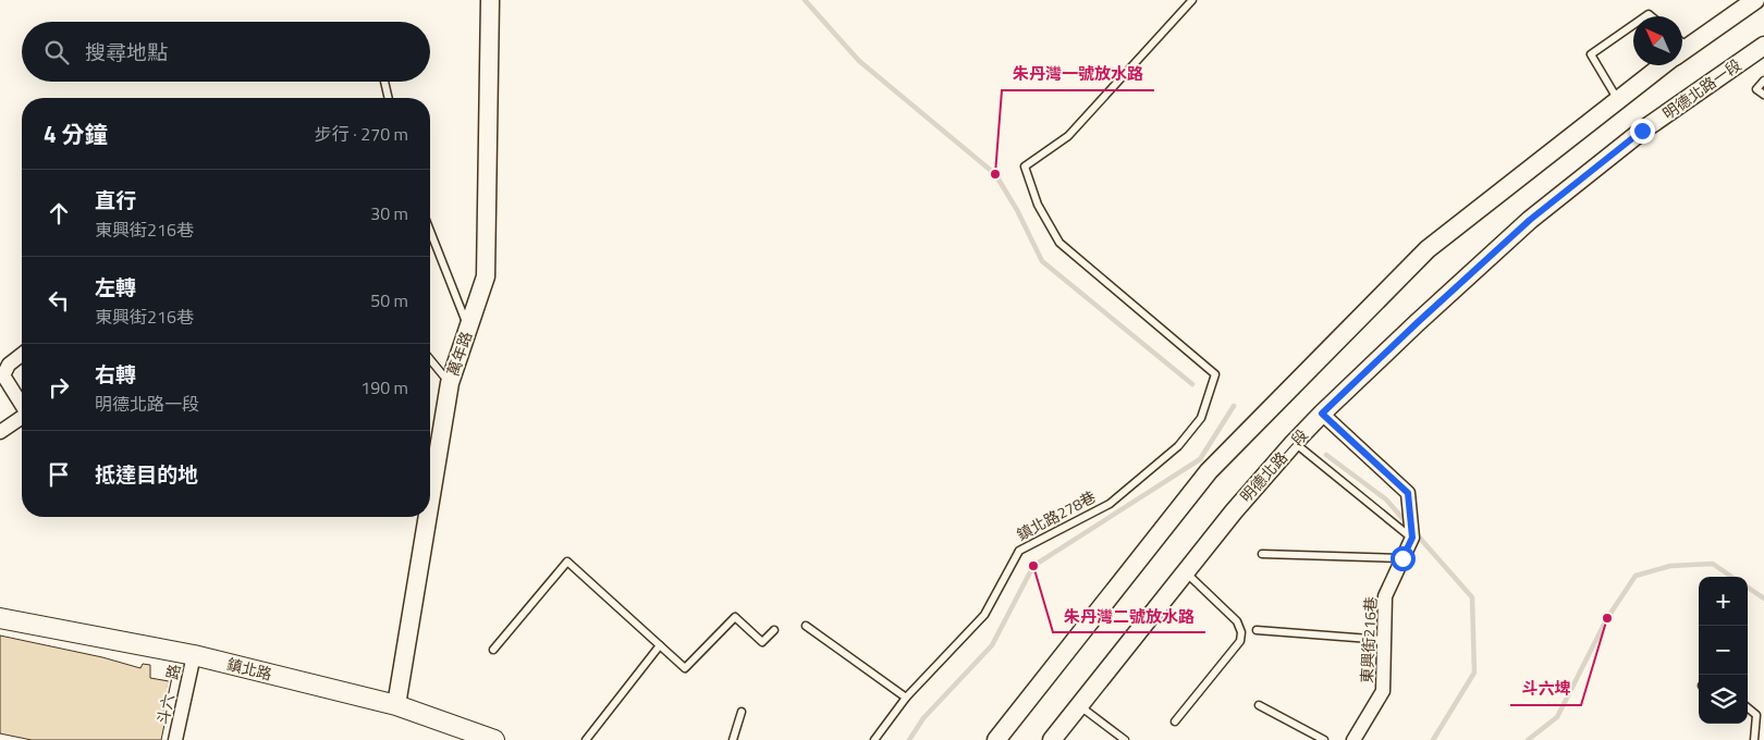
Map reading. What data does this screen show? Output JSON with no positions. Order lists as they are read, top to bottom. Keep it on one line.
{"streets":{"main road":["鎮北路"],"street":["明德北路一段","萬年路","東興街216巷","斗六一路"],"lane":["鎮北路278巷"]},"crossings":[["萬年路","鎮北路"],["鎮北路","斗六一路"]],"places":["朱丹灣一號放水路","朱丹灣二號放水路","斗六埤"],"north":"top left","page":{"search":"搜尋地點","heading":["4 分鐘","步行 · 270 m"],"list":[["直行","東興街216巷","30 m"],["左轉","東興街216巷","50 m"],["右轉","明德北路一段","190 m"],"抵達目的地"],"map_buttons":["+","−"]}}
